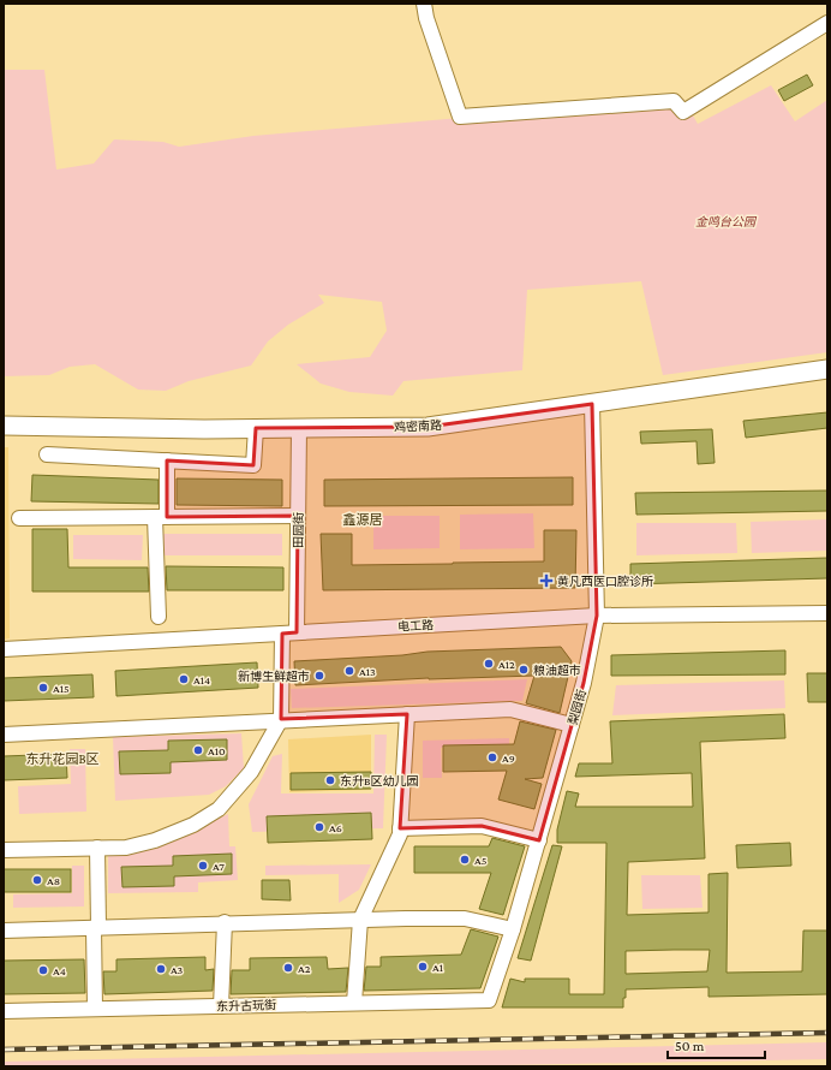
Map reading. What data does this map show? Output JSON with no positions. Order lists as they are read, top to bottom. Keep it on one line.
{"streets":{"main road":["鸡密南路"],"street":["田园街","电工路","梨园街","东升古玩街"]},"crossings":[["鸡密南路","田园街"],["鸡密南路","梨园街"],["田园街","电工路"],["电工路","梨园街"],["梨园街","东升古玩街"]],"districts":["鑫源居","东升花园B区"],"parks":["金鸣台公园"],"places":{"health":["黄凡西医口腔诊所"],"other":["A12","粮油超市","A13","新博生鲜超市","A14","A15","A10","A9","东升B区幼儿园","A6","A5","A7","A8","A1","A2","A3","A4"]},"scale_bar":"50 m"}
